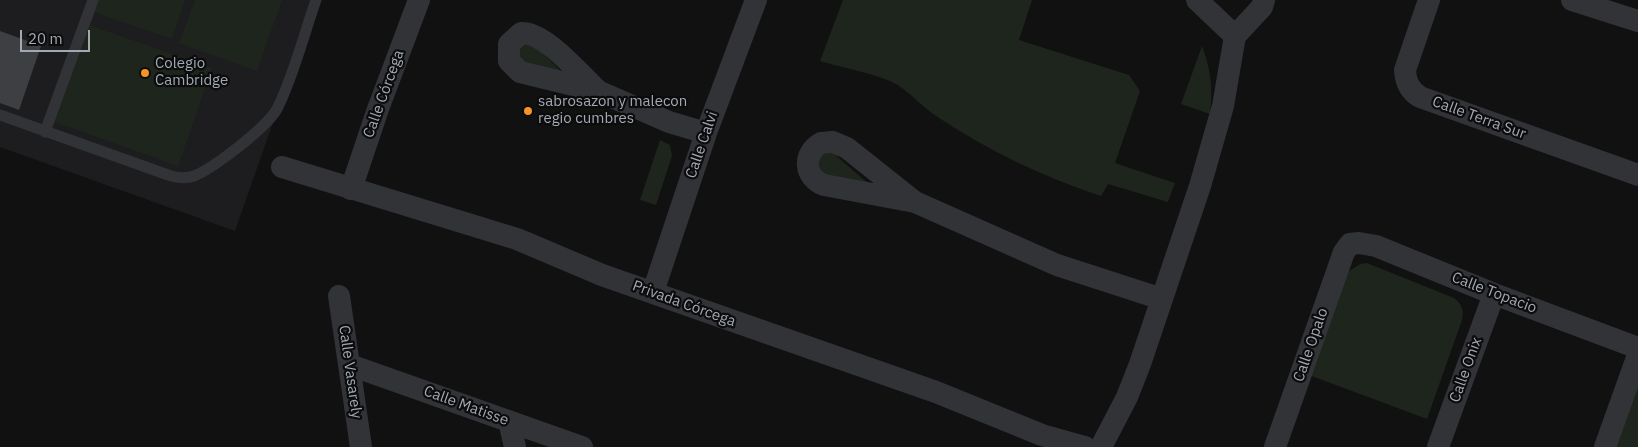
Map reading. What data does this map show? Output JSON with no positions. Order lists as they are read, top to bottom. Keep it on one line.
{"streets":{"street":["Calle Córcega","Calle Terra Sur","Calle Calvi","Calle Topacio","Privada Córcega","Calle Opalo","Calle Onix","Calle Vasarely","Calle Matisse"]},"crossings":[["Calle Córcega","Privada Córcega"],["Calle Calvi","Privada Córcega"],["Calle Topacio","Calle Opalo"],["Calle Topacio","Calle Onix"],["Calle Vasarely","Calle Matisse"]],"places":["Colegio Cambridge","sabrosazon y malecon regio cumbres"],"scale_bar":"20 m"}
